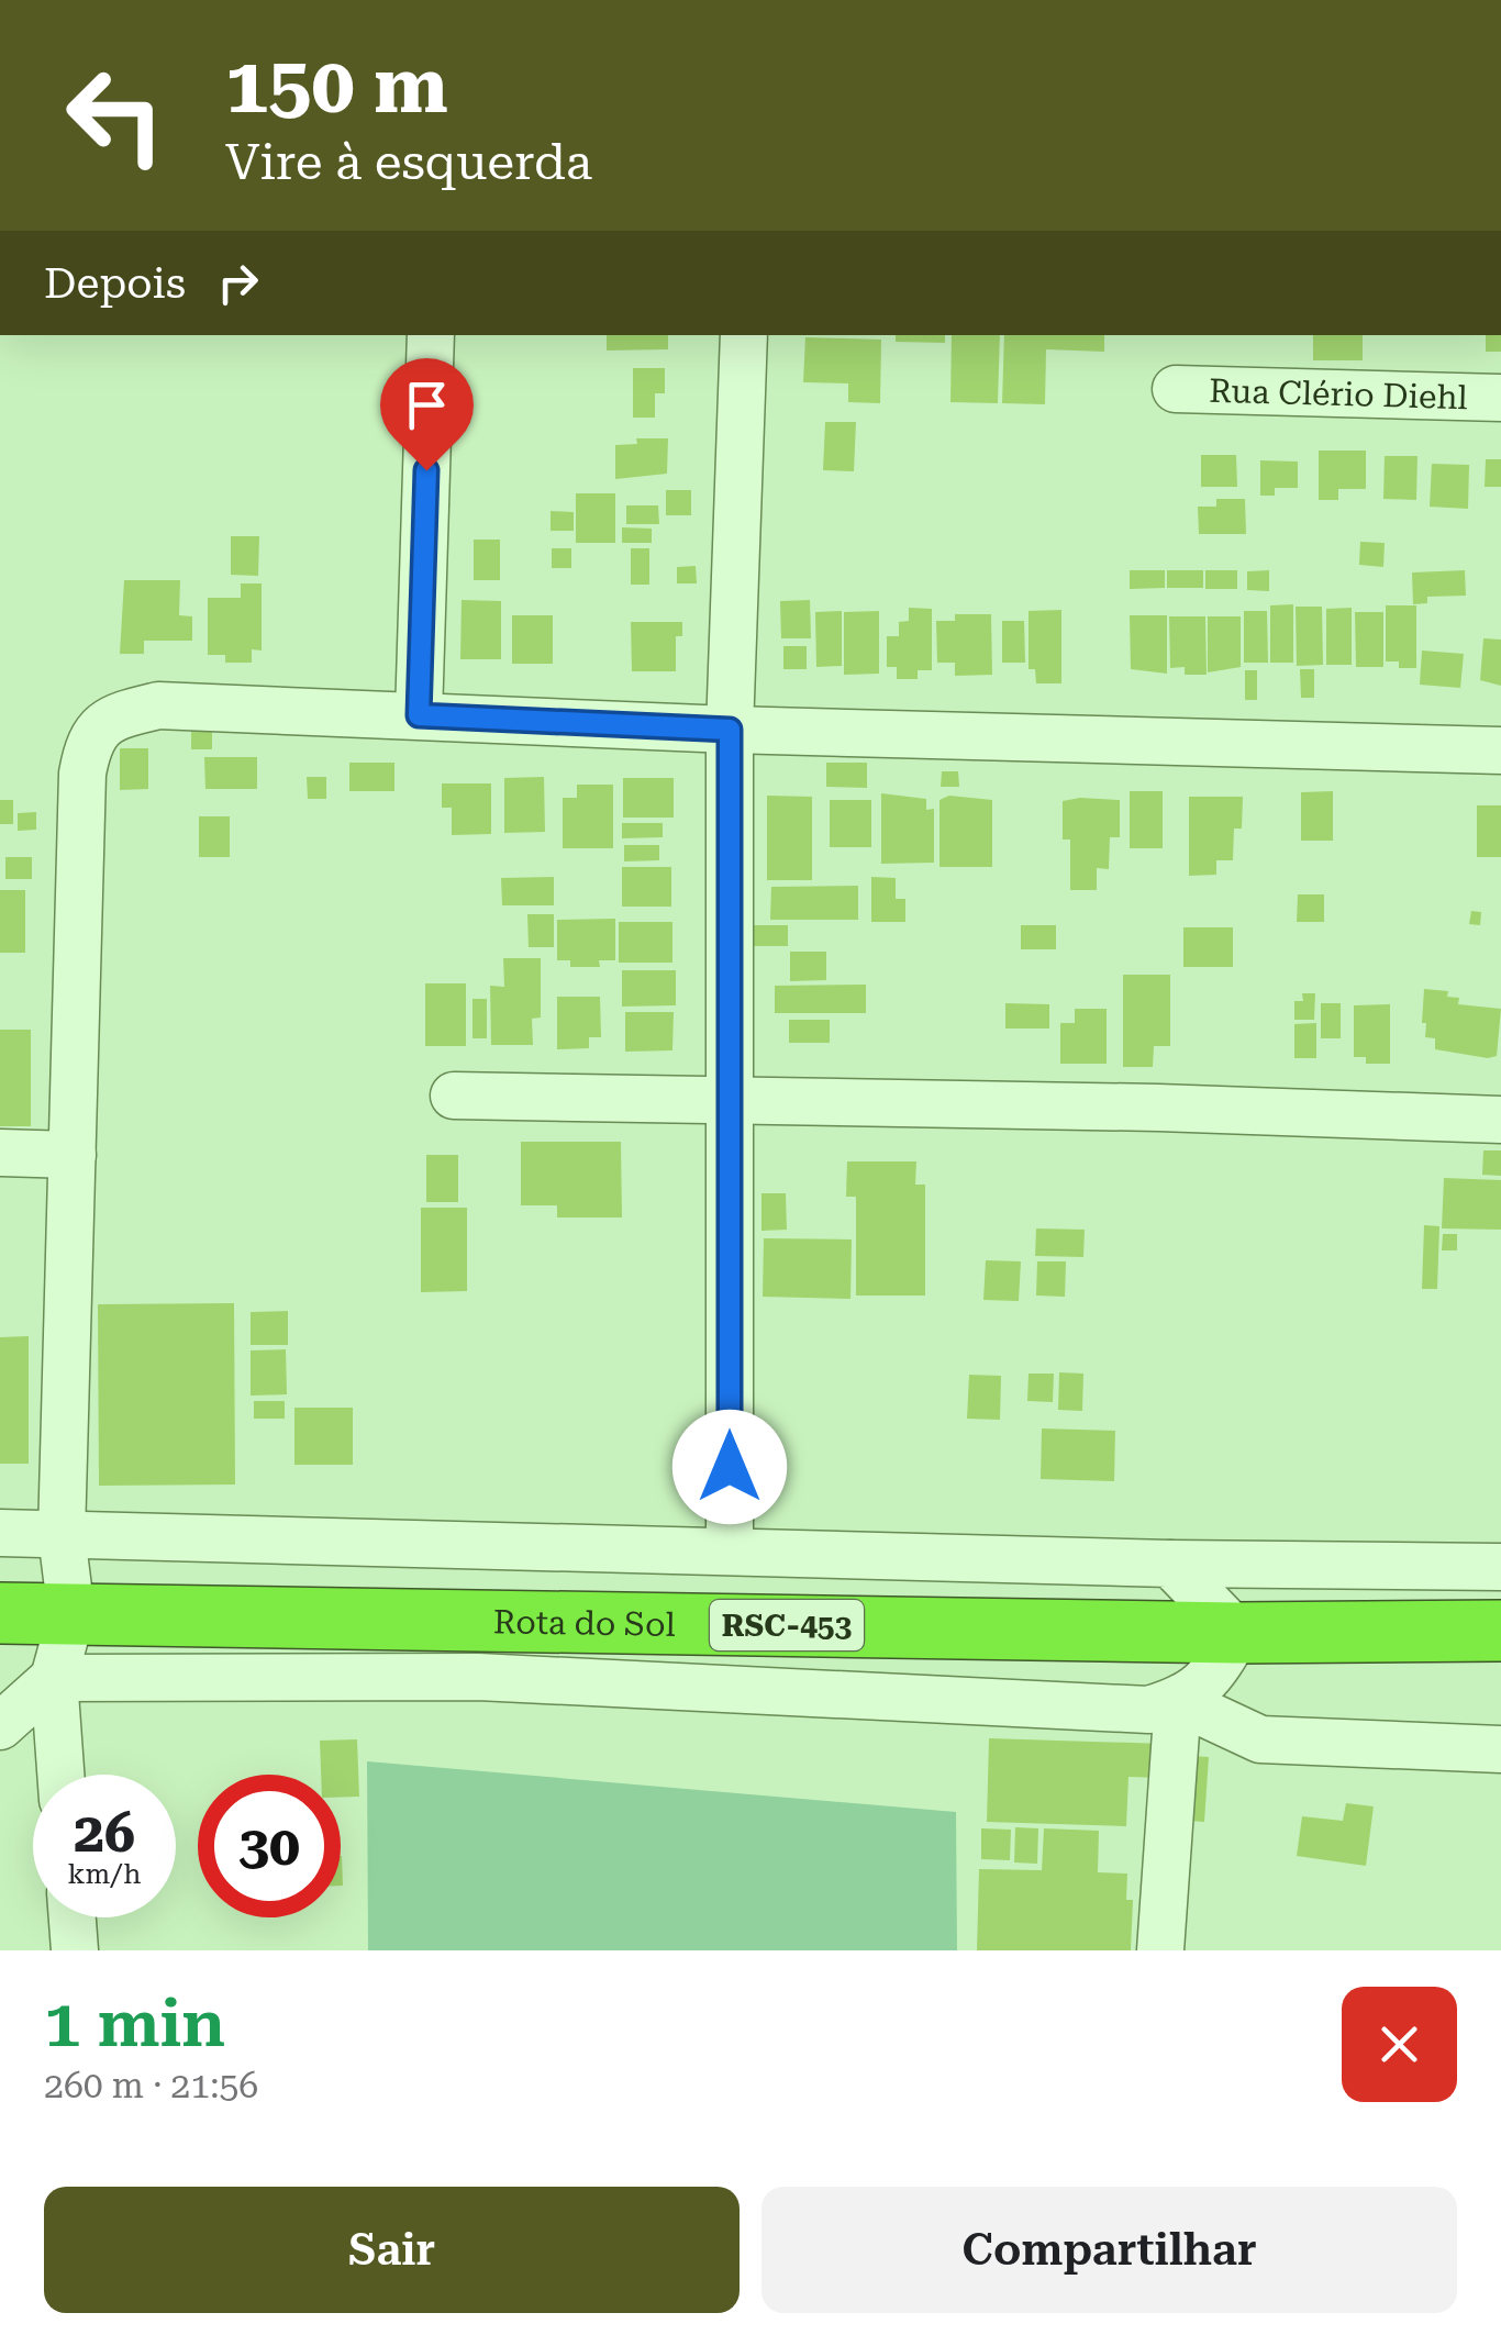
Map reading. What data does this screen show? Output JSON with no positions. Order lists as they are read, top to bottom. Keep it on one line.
{"streets":{"highway":["Rota do Sol","RSC-453"],"street":["Rua Clério Diehl"]},"page":{"turn":["150 m","Vire à esquerda"],"then":"Depois","speed":"26 km/h","limit":"30","heading":["1 min","260 m · 21:56"],"buttons":["Sair","Compartilhar"]}}
